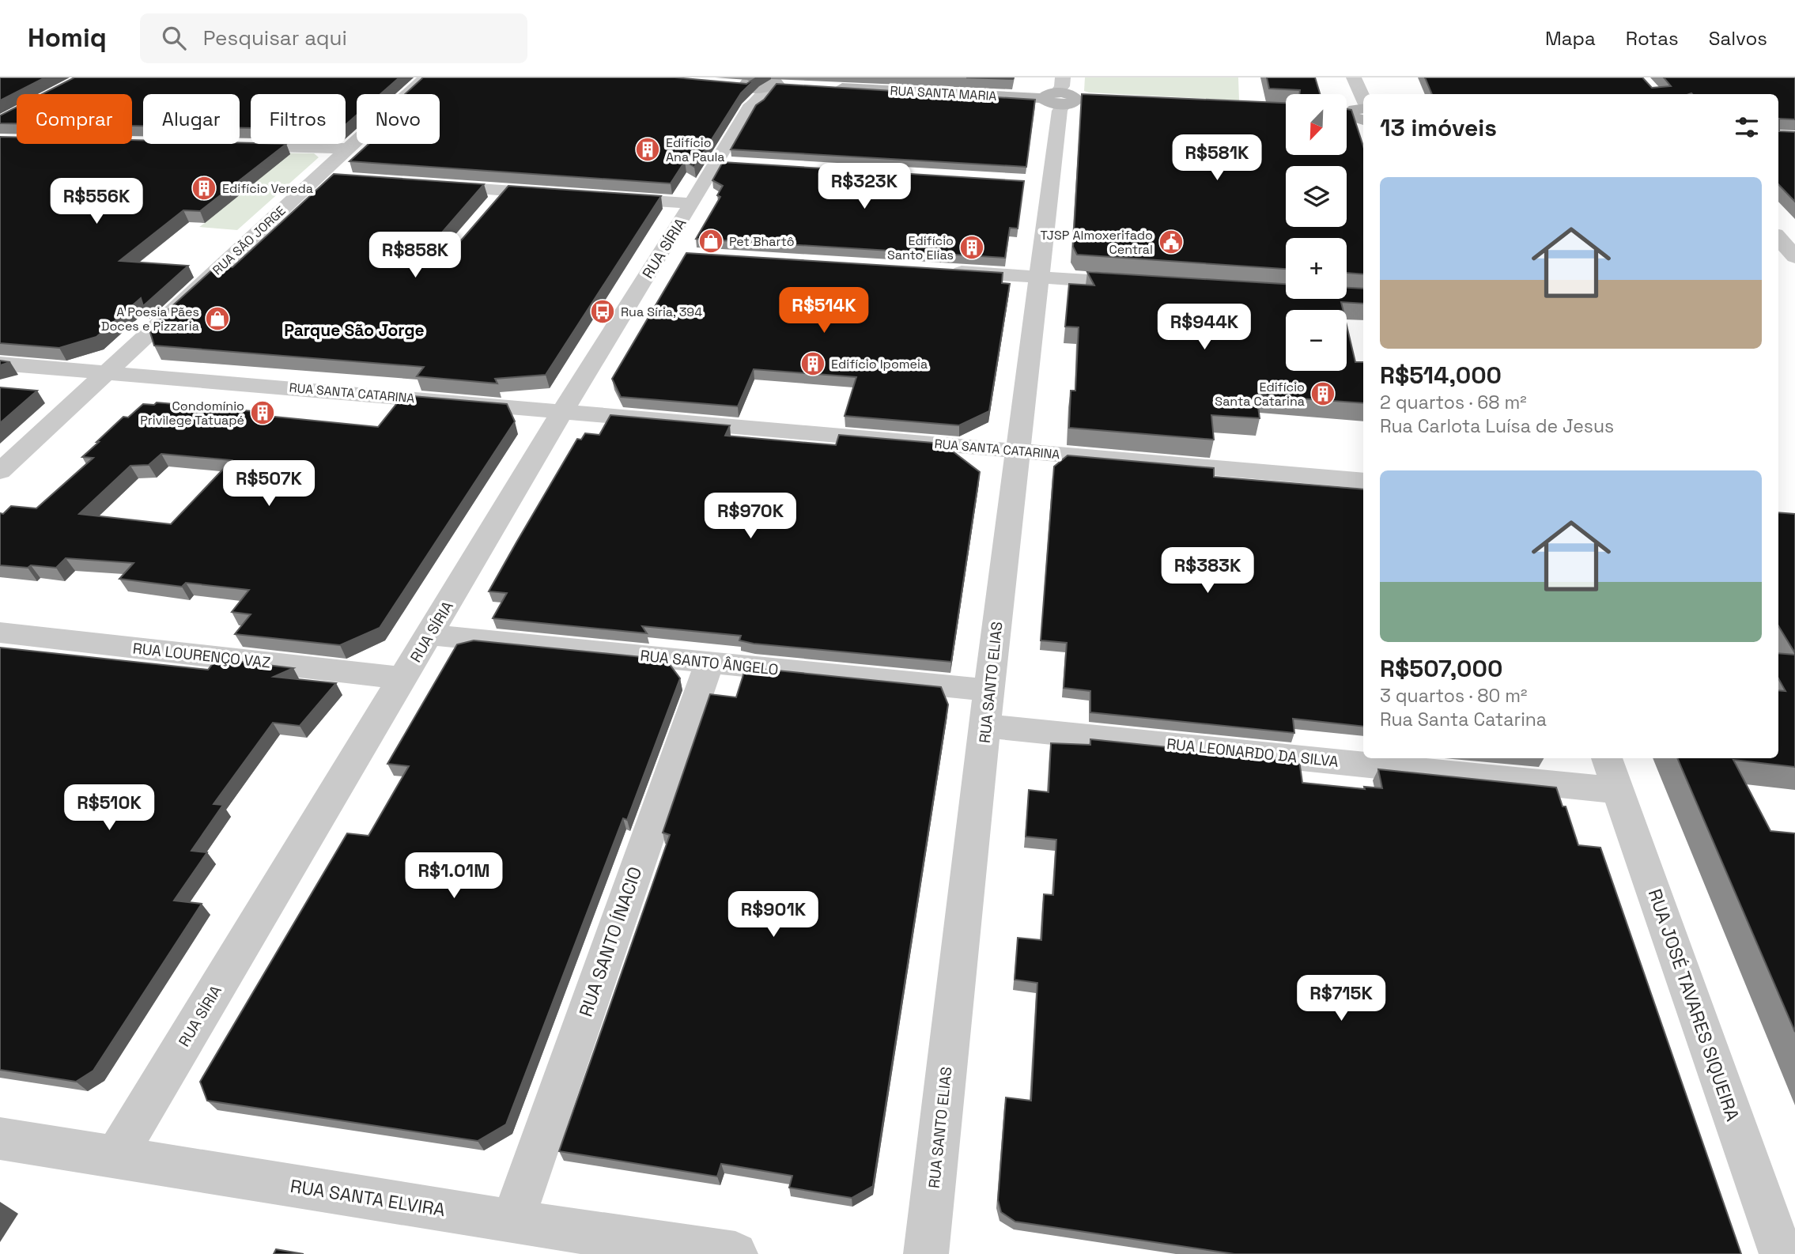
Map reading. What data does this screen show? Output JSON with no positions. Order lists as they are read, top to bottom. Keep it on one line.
{"streets":{"street":["RUA SANTA MARIA","RUA SÃO JORGE","RUA SÍRIA","RUA SANTA CATARINA","RUA LOURENÇO VAZ","RUA SANTO ÂNGELO","RUA SANTO ELIAS","RUA LEONARDO DA SILVA","RUA SANTO ÍNACIO","RUA JOSÉ TAVARES SIQUEIRA","RUA SANTA ELVIRA"]},"crossings":[["RUA SANTA MARIA","RUA SANTO ELIAS"],["RUA SÃO JORGE","RUA SANTA CATARINA"],["RUA SÍRIA","RUA SANTA CATARINA"],["RUA SÍRIA","RUA LOURENÇO VAZ"],["RUA SÍRIA","RUA SANTO ÂNGELO"],["RUA SÍRIA","RUA SANTA ELVIRA"],["RUA SANTA CATARINA","RUA SANTO ELIAS"],["RUA SANTO ÂNGELO","RUA SANTO ELIAS"],["RUA SANTO ÂNGELO","RUA SANTO ÍNACIO"],["RUA SANTO ELIAS","RUA LEONARDO DA SILVA"],["RUA LEONARDO DA SILVA","RUA JOSÉ TAVARES SIQUEIRA"],["RUA SANTO ÍNACIO","RUA SANTA ELVIRA"]],"districts":["Parque São Jorge"],"places":{"building":["Edifício Ana Paula","Edifício Vereda","Edifício Santo Elias","Edifício Ipomeia","Edifício Santa Catarina","Condomínio Privilege Tatuapé"],"shop":["Pet Bhartô","A Poesia Pães Doces e Pizzaria"],"public building":["TJSP Almoxerifado Central"],"bus stop":["Rua Síria, 394"]},"north":"bottom left","page":{"header":"Homiq","search":"Pesquisar aqui","nav":["Mapa","Rotas","Salvos"],"map_buttons":["+","−"],"chip":["Comprar","Alugar","Filtros","Novo"],"heading":"13 imóveis","price":["R$581K","R$323K","R$556K","R$858K","R$514K","R$944K","R$507K","R$970K","R$383K","R$510K","R$1.01M","R$901K","R$715K"],"list":[{"name":"R$514,000","note":"2 quartos · 68 m² · Rua Carlota Luísa de Jesus"},{"name":"R$507,000","note":"3 quartos · 80 m² · Rua Santa Catarina"}]}}
